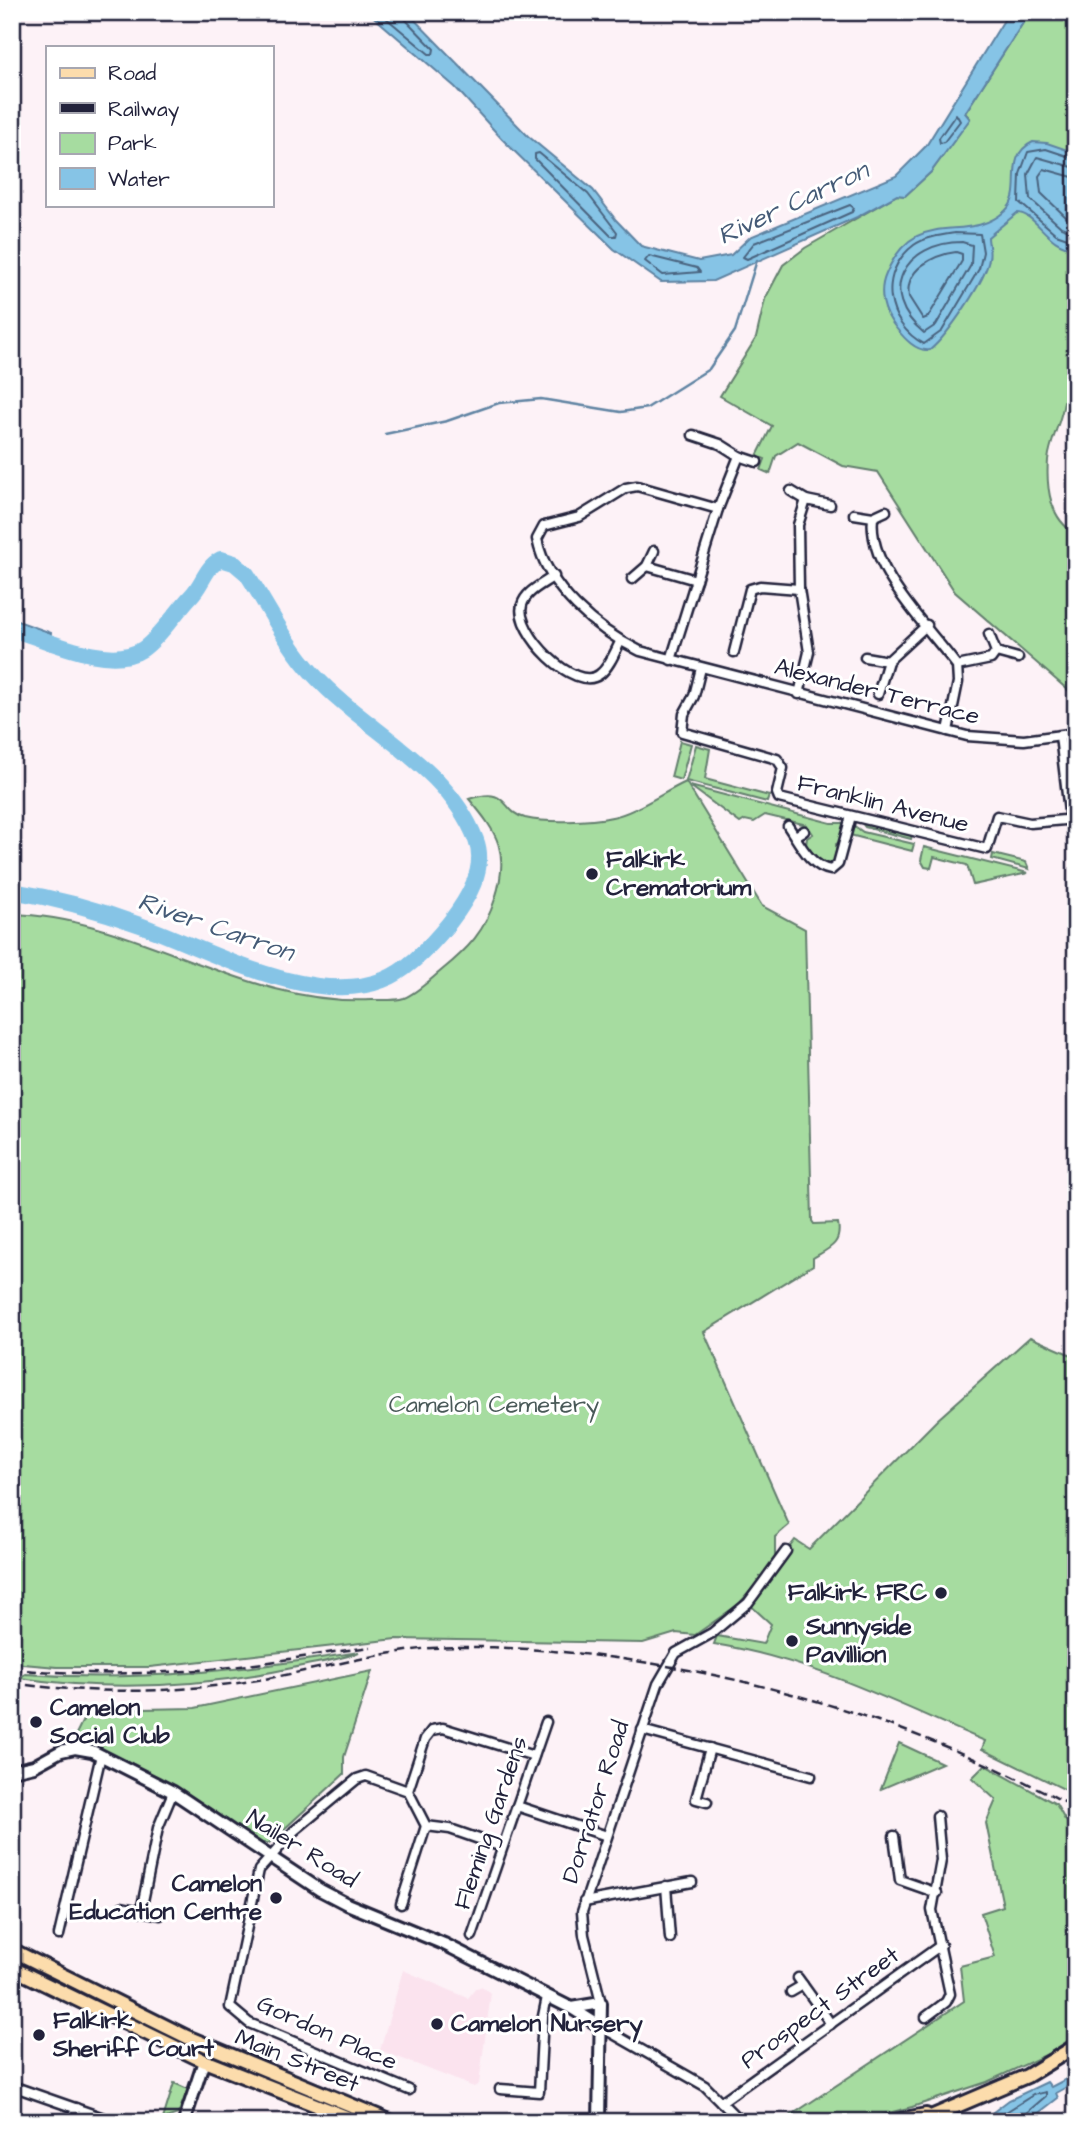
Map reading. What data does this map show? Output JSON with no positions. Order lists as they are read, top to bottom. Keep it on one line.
{"streets":{"main road":["Main Street"],"street":["Alexander Terrace","Franklin Avenue","Dorrator Road","Fleming Gardens","Nailer Road","Prospect Street","Gordon Place"]},"crossings":[["Alexander Terrace","Franklin Avenue"],["Dorrator Road","Nailer Road"],["Nailer Road","Gordon Place"]],"water":["River Carron"],"parks":["Camelon Cemetery"],"places":["Falkirk Crematorium","Falkirk FRC","Sunnyside Pavillion","Camelon Social Club","Camelon Education Centre","Camelon Nursery","Falkirk Sheriff Court"],"legend":["Road","Railway","Park","Water"]}
